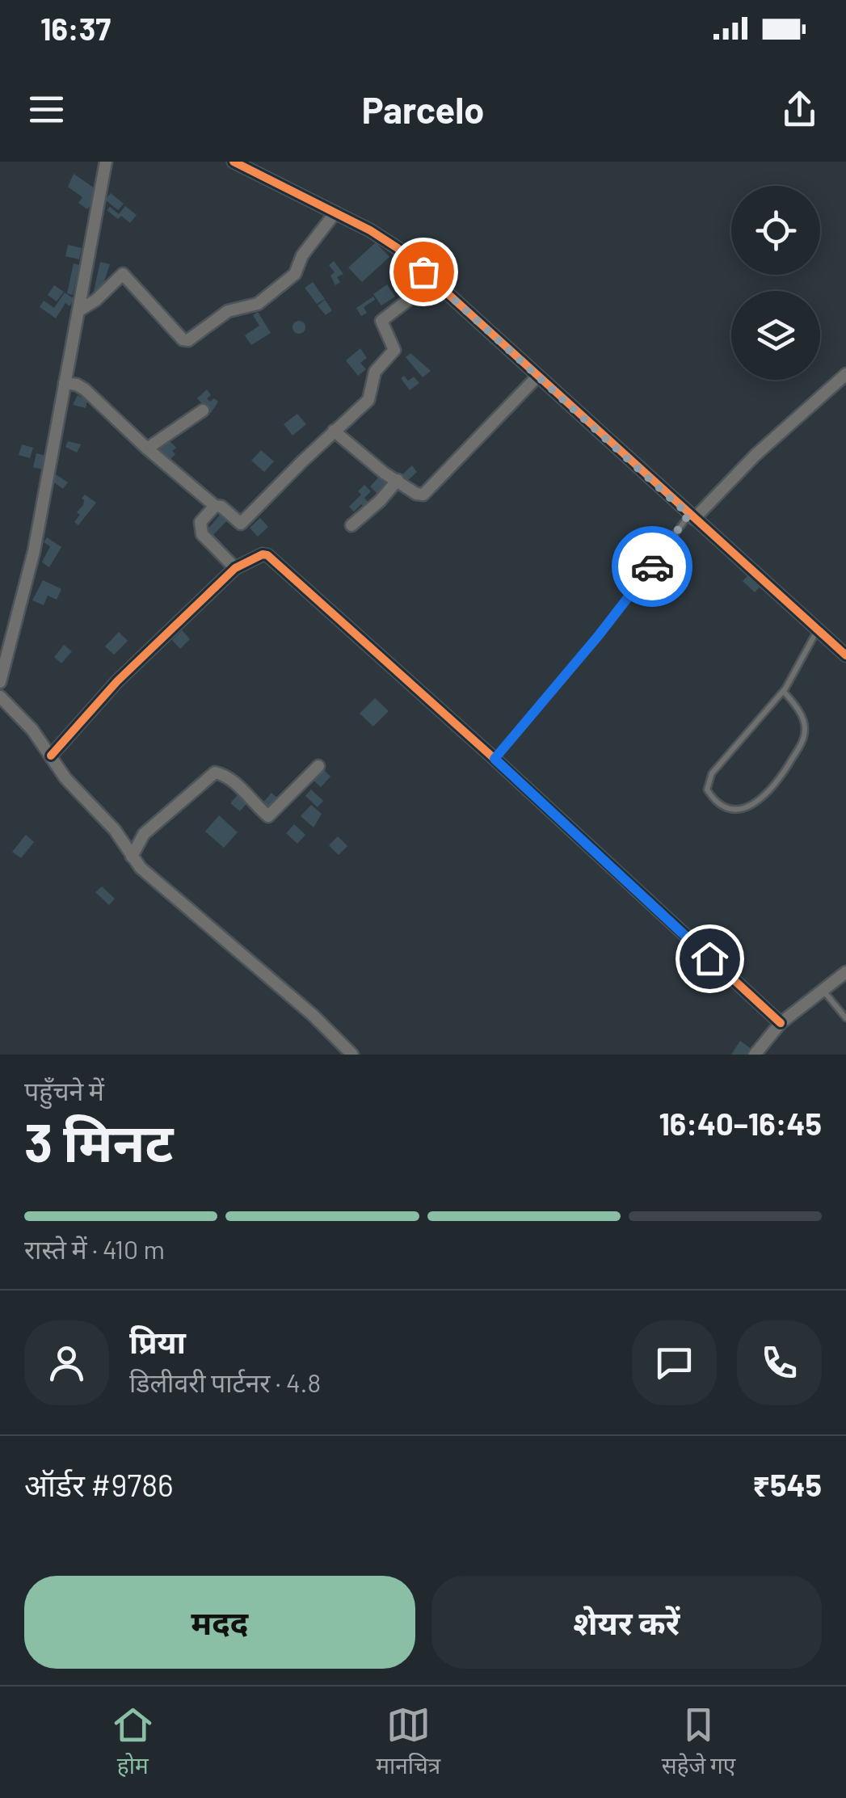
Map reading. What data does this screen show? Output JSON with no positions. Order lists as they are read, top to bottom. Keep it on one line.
{"page":{"status":"16:37","header":"Parcelo","heading":["3 मिनट","पहुँचने में","16:40–16:45"],"panel":["प्रिया","डिलीवरी पार्टनर · 4.8","ऑर्डर #9786","₹545"],"bar":"रास्ते में · 410 m","buttons":["मदद","शेयर करें"],"tabs":["होम","मानचित्र","सहेजे गए"]}}
